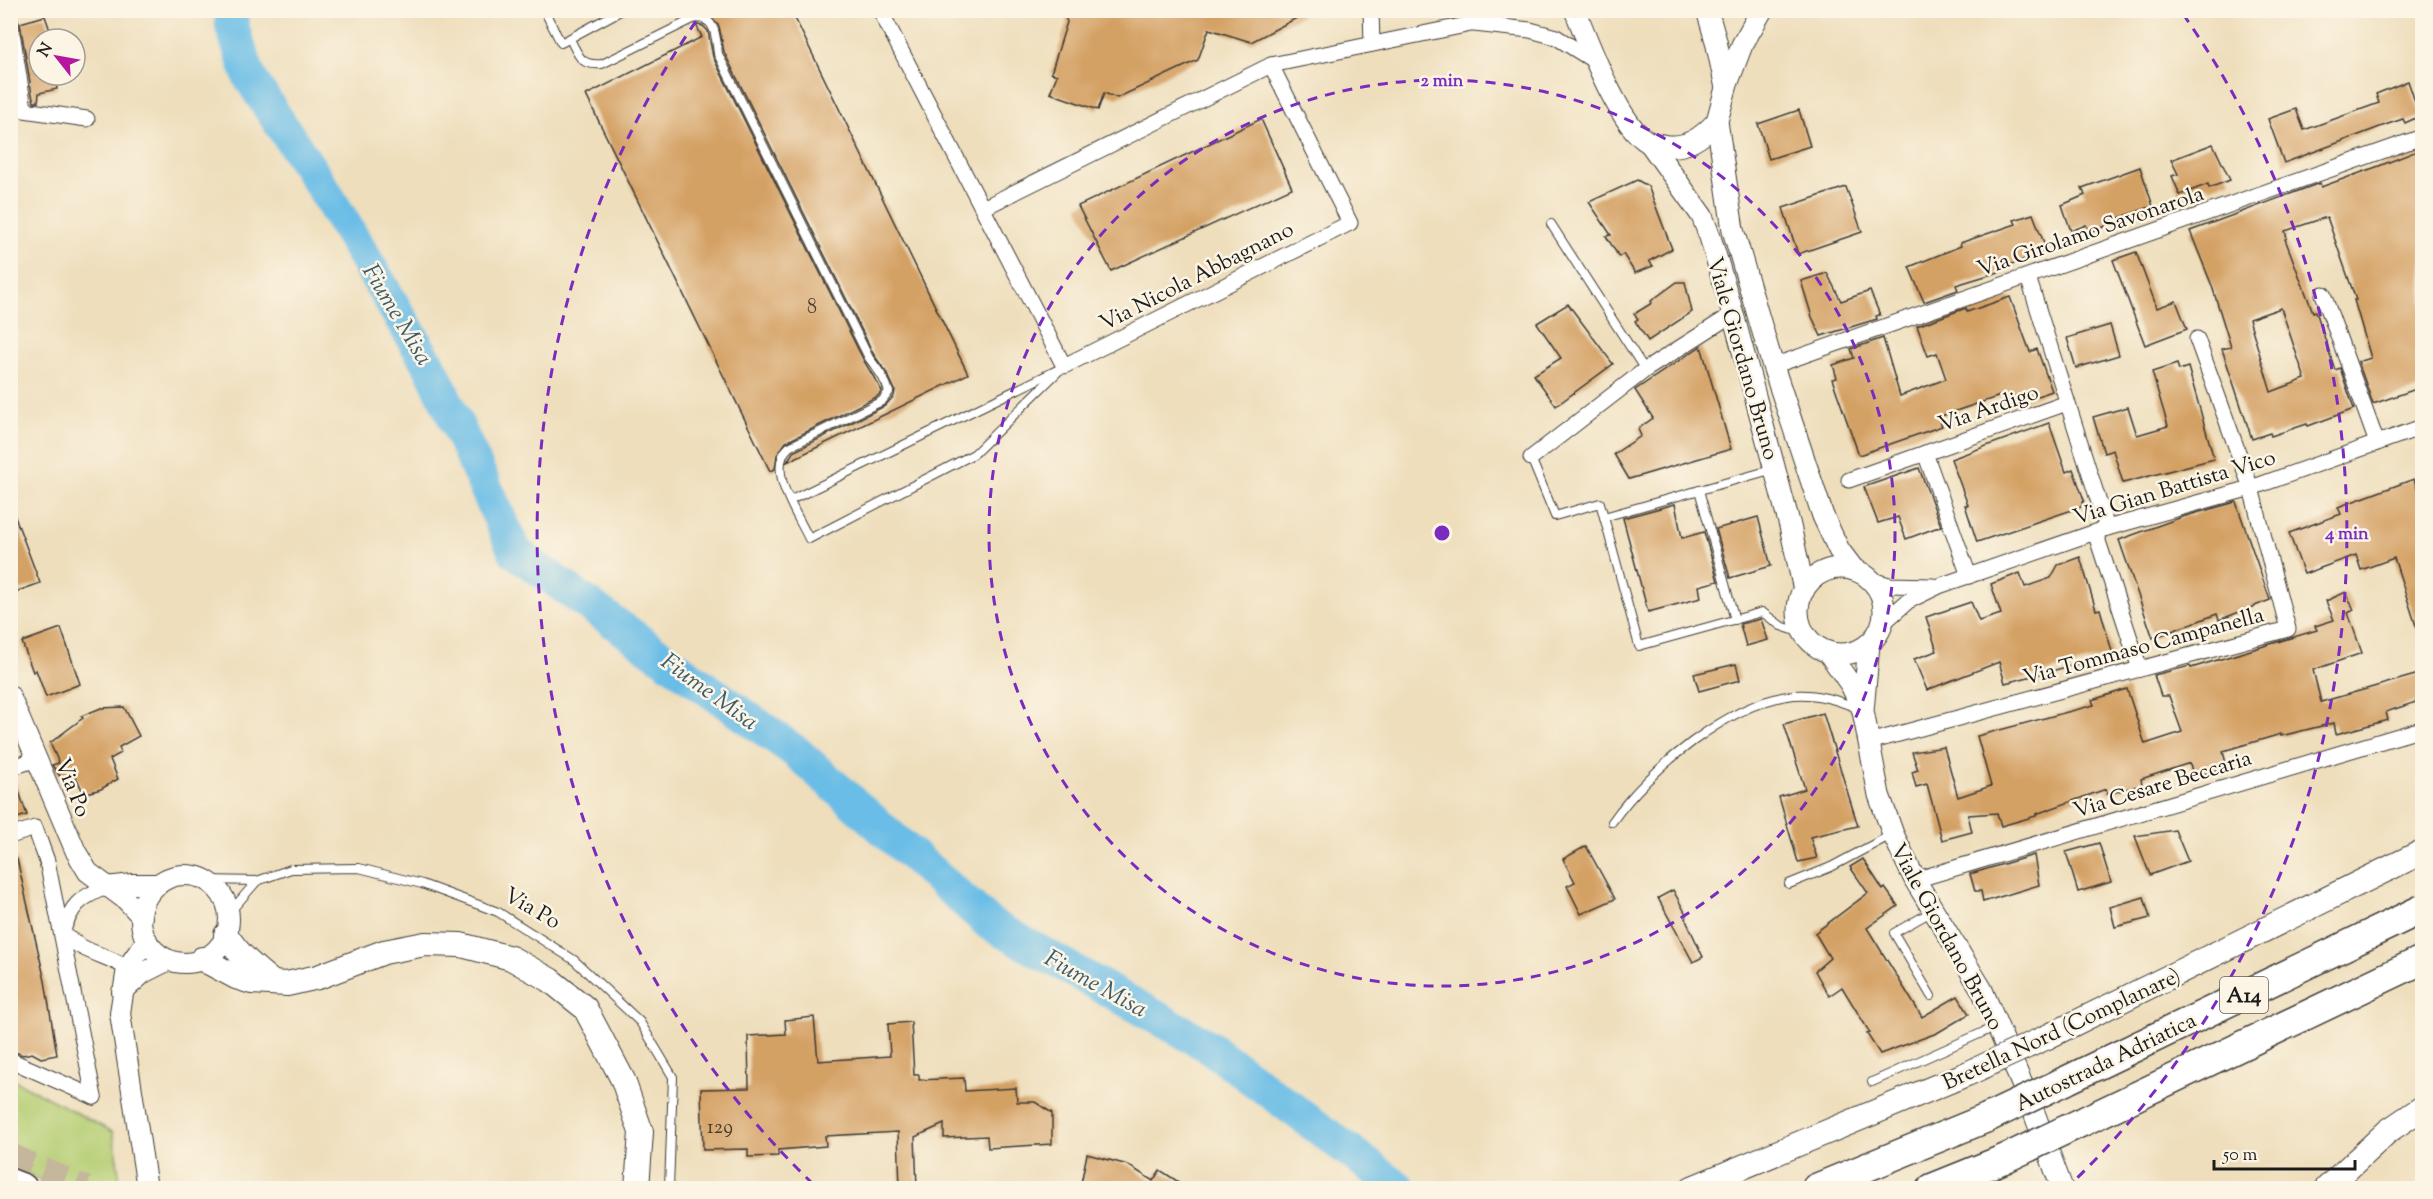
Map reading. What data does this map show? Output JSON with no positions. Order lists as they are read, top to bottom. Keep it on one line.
{"streets":{"highway":["A14","Autostrada Adriatica"],"main road":["Viale Giordano Bruno","Bretella Nord (Complanare)"],"street":["Via Girolamo Savonarola","Via Nicola Abbagnano","Via Ardigo","Via Gian Battista Vico","Via Tommaso Campanella","Via Cesare Beccaria","Via Po"]},"crossings":[["Via Girolamo Savonarola","Viale Giordano Bruno"],["Via Girolamo Savonarola","Via Ardigo"],["Viale Giordano Bruno","Via Gian Battista Vico"],["Viale Giordano Bruno","Via Tommaso Campanella"],["Viale Giordano Bruno","Via Cesare Beccaria"],["Via Ardigo","Via Gian Battista Vico"],["Via Ardigo","Via Tommaso Campanella"],["Via Gian Battista Vico","Via Tommaso Campanella"]],"water":["Fiume Misa"],"house_numbers":["8","129"],"scale_bar":"50 m","north":"top left","rings":["2 min","4 min"]}
